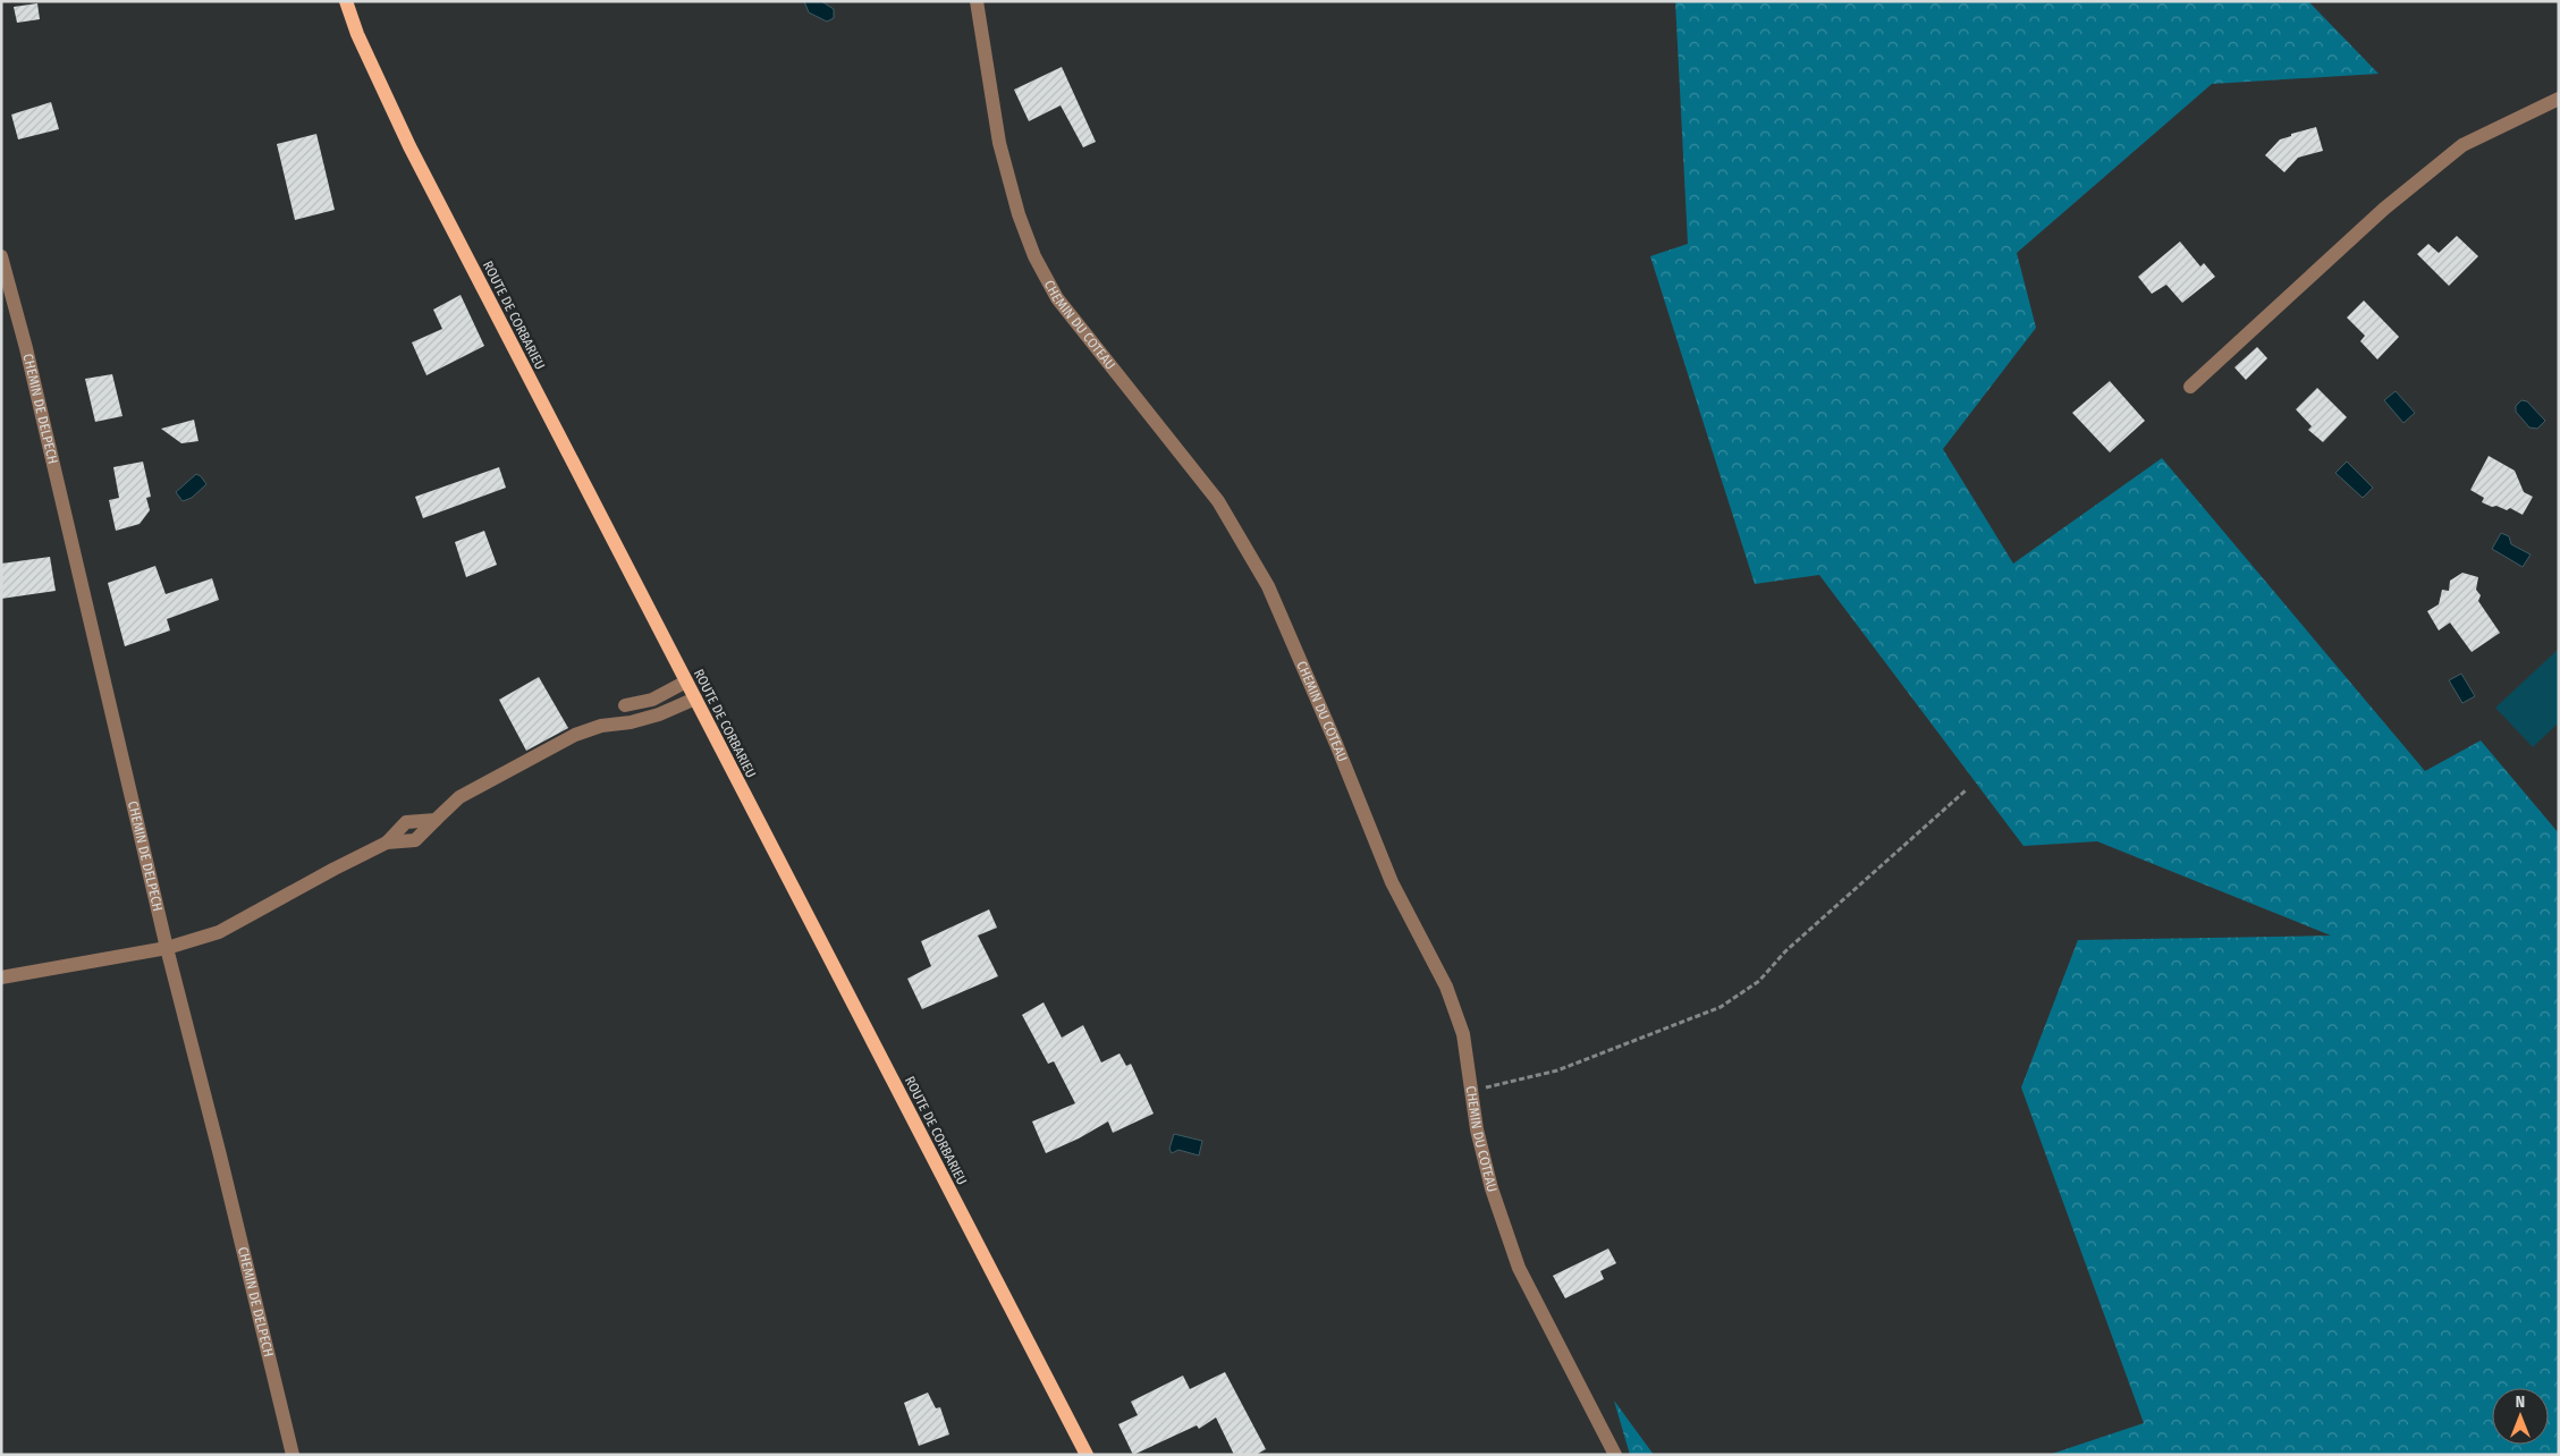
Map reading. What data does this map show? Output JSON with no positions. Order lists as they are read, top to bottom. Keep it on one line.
{"streets":{"main road":["ROUTE DE CORBARIEU"],"street":["CHEMIN DU COTEAU","CHEMIN DE DELPECH"]},"north":"top"}
